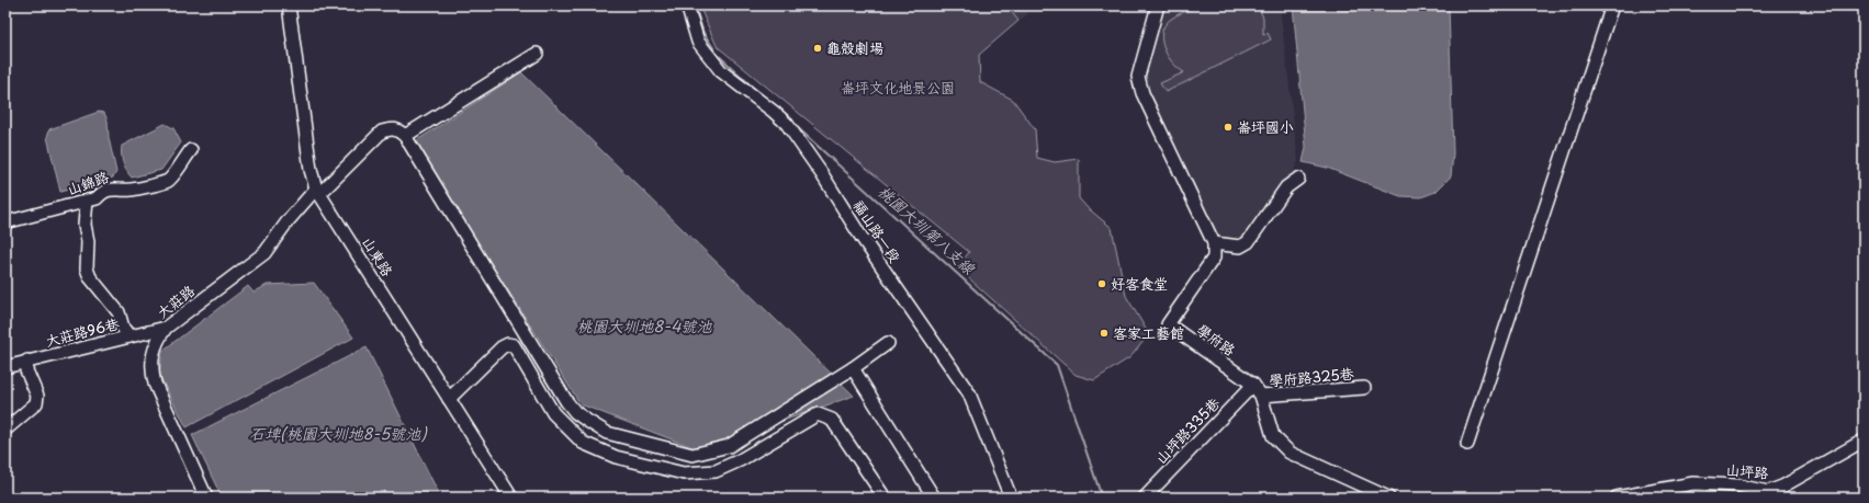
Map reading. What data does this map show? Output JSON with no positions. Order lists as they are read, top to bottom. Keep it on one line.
{"streets":{"street":["山錦路","福山路一段","山東路","大莊路","大莊路96巷","學府路","學府路325巷","山坪路335巷","山坪路"]},"crossings":[["山東路","大莊路"],["大莊路","大莊路96巷"],["學府路","學府路325巷"],["學府路","山坪路335巷"]],"water":["桃園大圳第八支線","桃園大圳地8-4號池","石埤(桃園大圳地8-5號池)"],"parks":["崙坪文化地景公園"],"places":["龜殼劇場","崙坪國小","好客食堂","客家工藝館"]}
